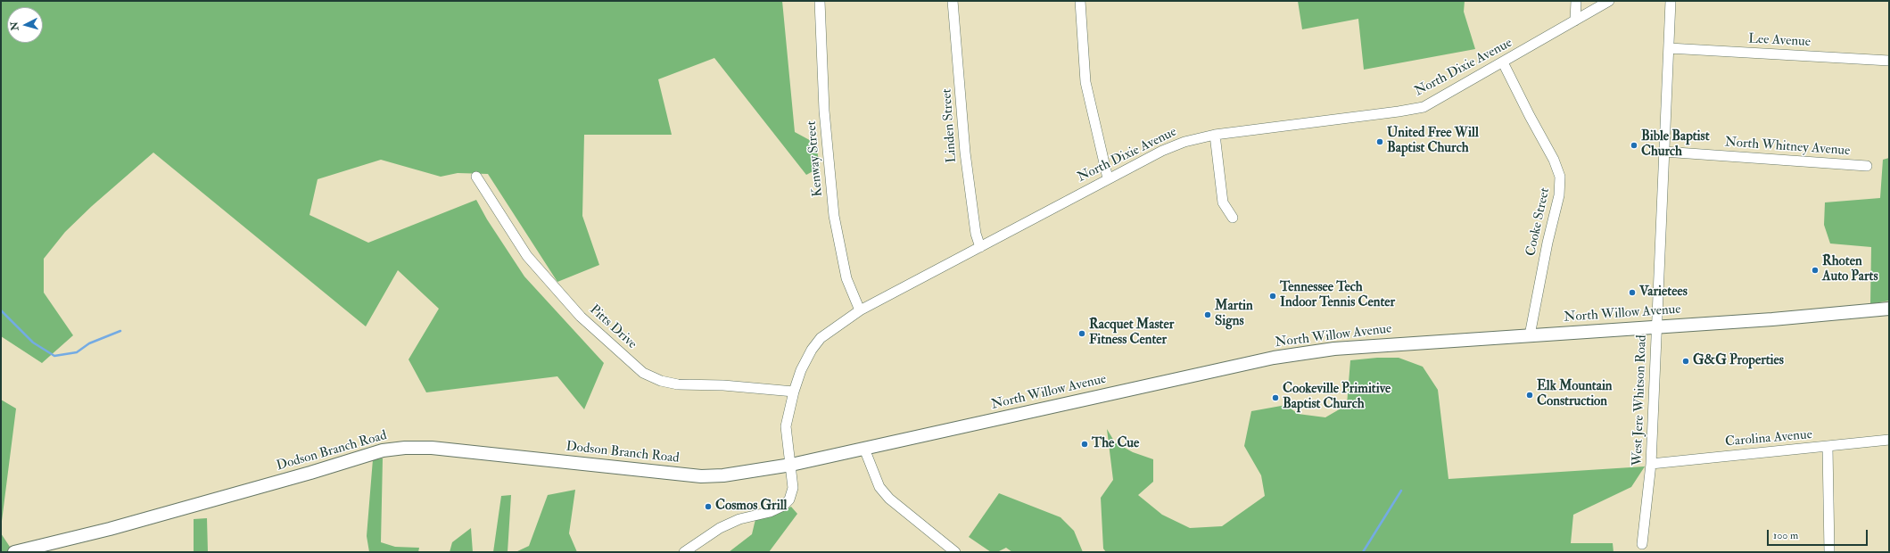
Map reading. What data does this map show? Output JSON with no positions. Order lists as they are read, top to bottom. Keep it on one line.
{"streets":{"main road":["North Willow Avenue","Dodson Branch Road"],"street":["Lee Avenue","North Dixie Avenue","Linden Street","North Whitney Avenue","Kenway Street","Cooke Street","Pitts Drive","West Jere Whitson Road","Carolina Avenue"]},"crossings":[["Lee Avenue","West Jere Whitson Road"],["North Dixie Avenue","Linden Street"],["North Dixie Avenue","Kenway Street"],["North Dixie Avenue","Cooke Street"],["North Dixie Avenue","North Willow Avenue"],["North Dixie Avenue","Pitts Drive"],["North Dixie Avenue","Dodson Branch Road"],["North Whitney Avenue","West Jere Whitson Road"],["Cooke Street","North Willow Avenue"],["North Willow Avenue","West Jere Whitson Road"],["North Willow Avenue","Dodson Branch Road"],["West Jere Whitson Road","Carolina Avenue"]],"places":["United Free Will Baptist Church","Bible Baptist Church","Rhoten Auto Parts","Varietees","Tennessee Tech Indoor Tennis Center","Martin Signs","Racquet Master Fitness Center","G&G Properties","Elk Mountain Construction","Cookeville Primitive Baptist Church","The Cue","Cosmos Grill"],"scale_bar":"100 m","north":"left"}
